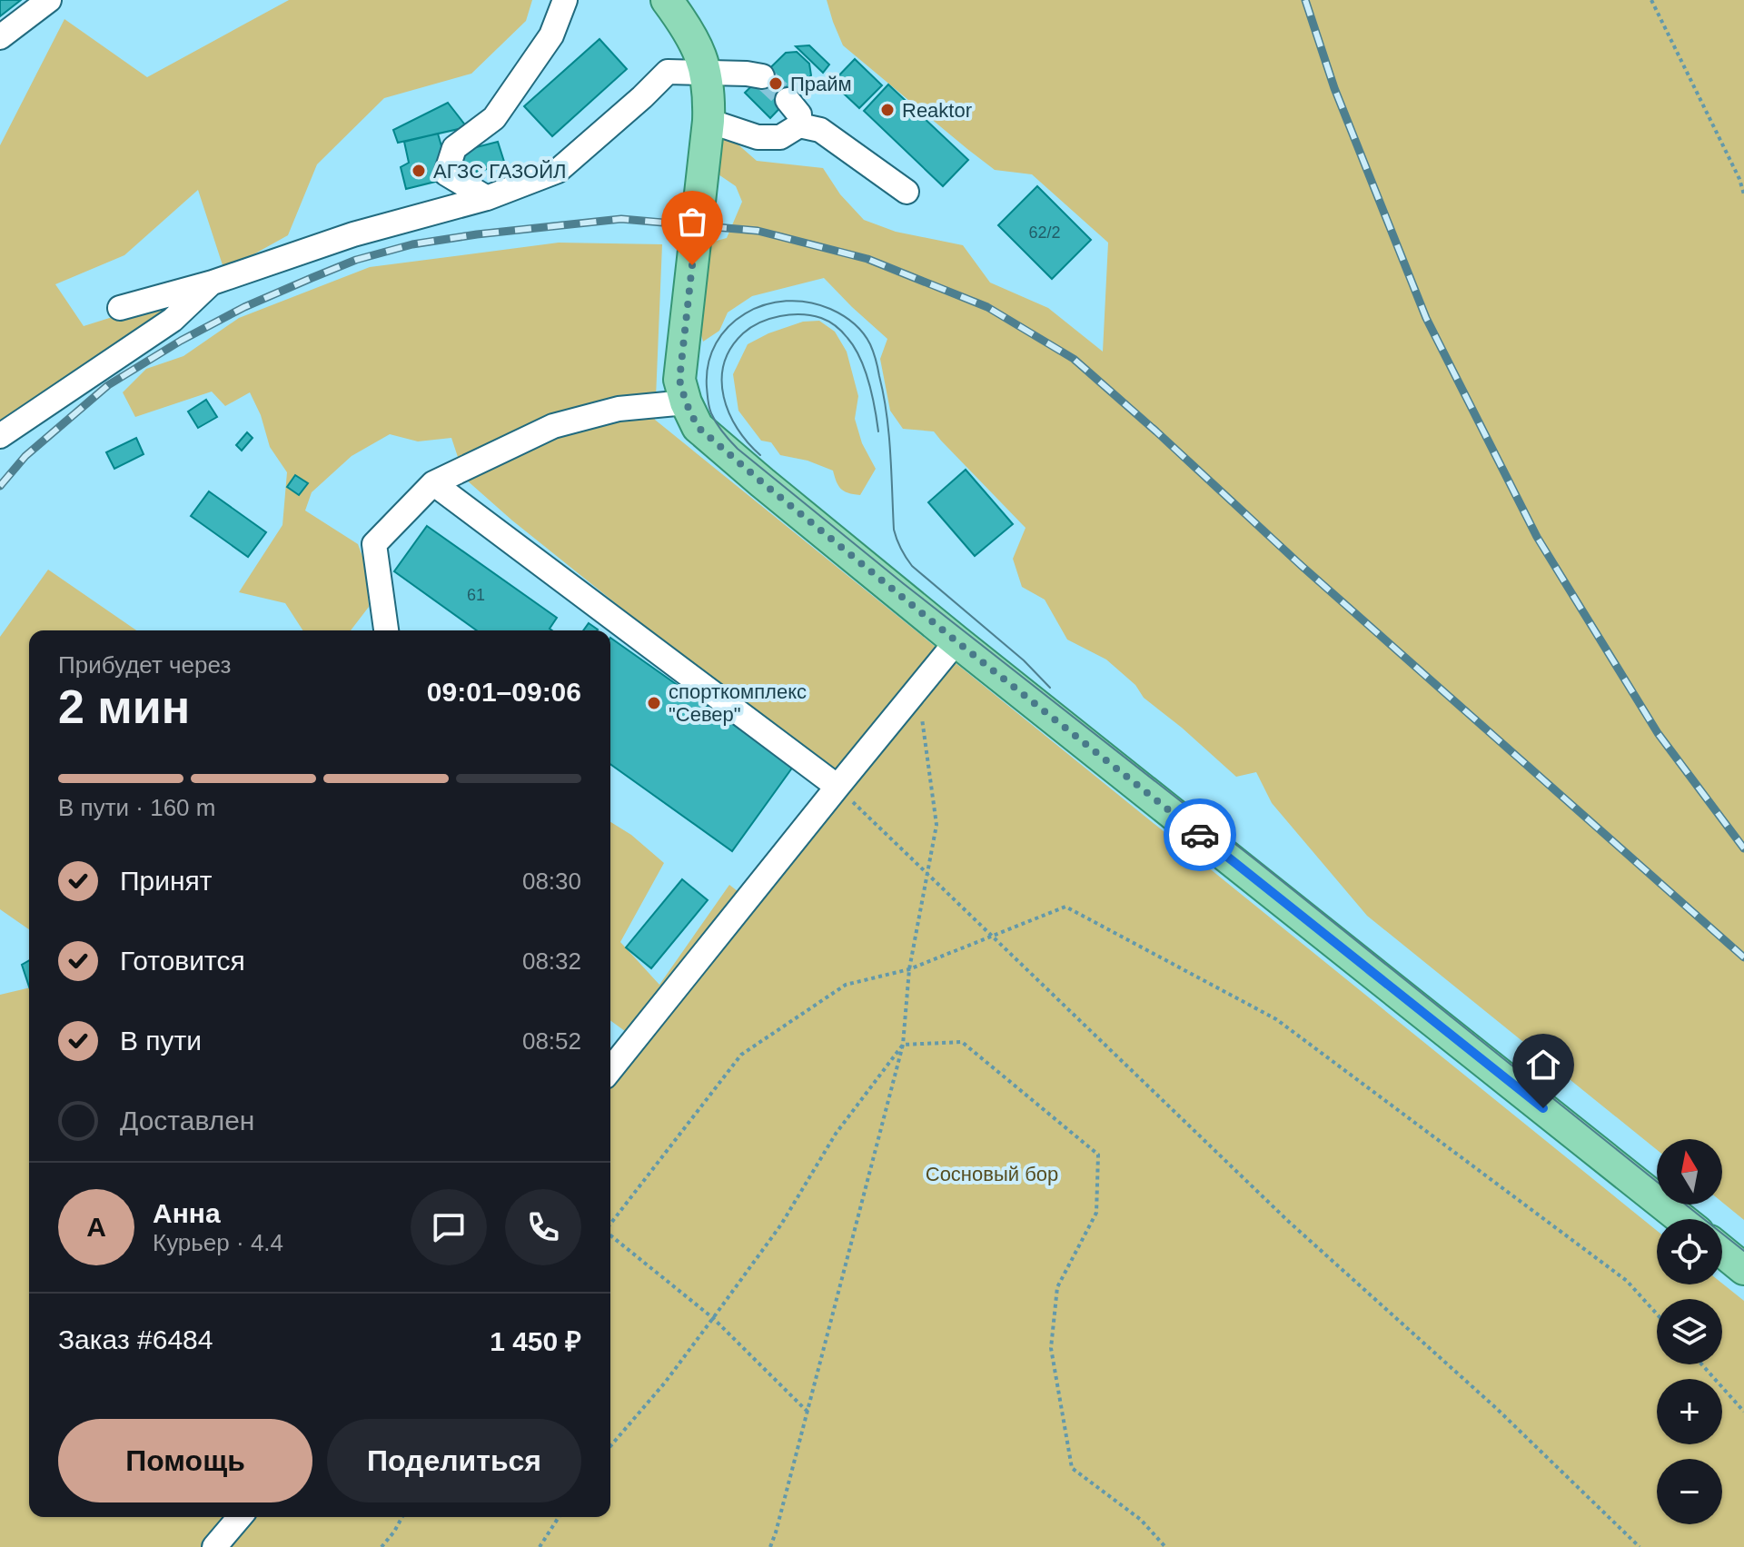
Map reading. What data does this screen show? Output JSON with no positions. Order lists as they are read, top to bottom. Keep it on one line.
{"parks":["Сосновый бор"],"places":["Прайм","Reaktor","АГЗС ГАЗОЙЛ","спорткомплекс \"Север\""],"house_numbers":["62/2","61"],"north":"top","page":{"heading":["2 мин","Прибудет через","09:01–09:06"],"panel":["Анна","Курьер · 4.4","Заказ #6484","1 450 ₽"],"bar":"В пути · 160 m","list":[["Принят","08:30"],["Готовится","08:32"],["В пути","08:52"],"Доставлен"],"map_buttons":["+","−"],"round":"А","buttons":["Помощь","Поделиться"]}}
